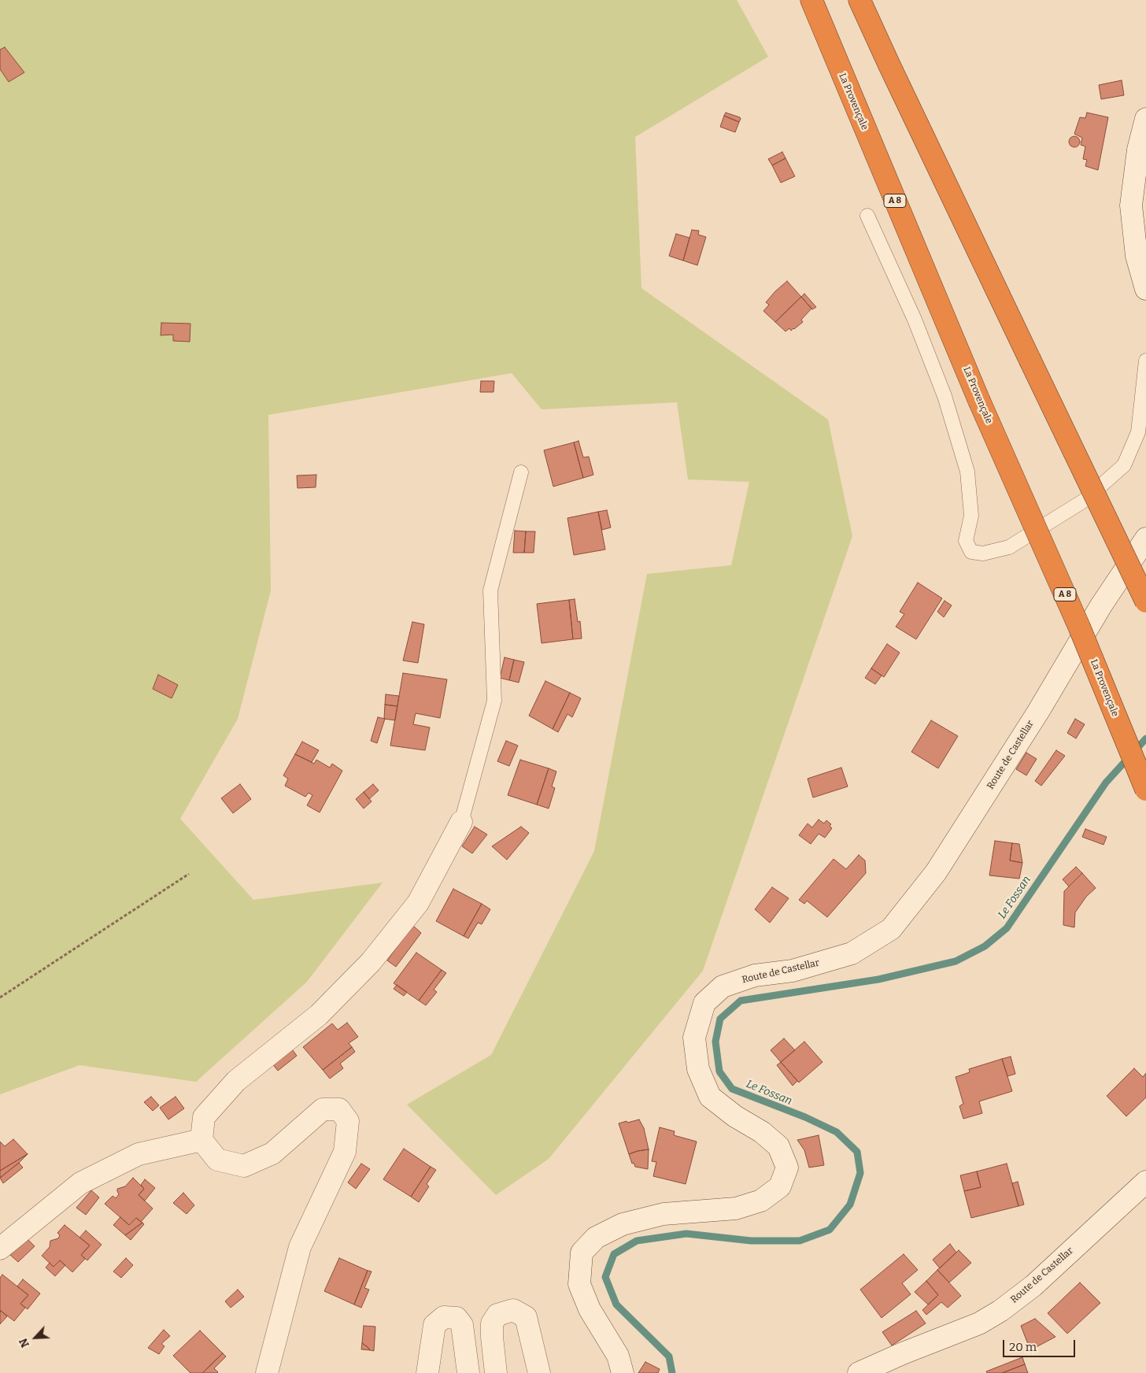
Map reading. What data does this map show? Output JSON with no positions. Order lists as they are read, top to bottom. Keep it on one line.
{"streets":{"highway":["La Provençale","A 8"],"street":["Route de Castellar"]},"water":["Le Fossan"],"scale_bar":"20 m","north":"bottom left"}
